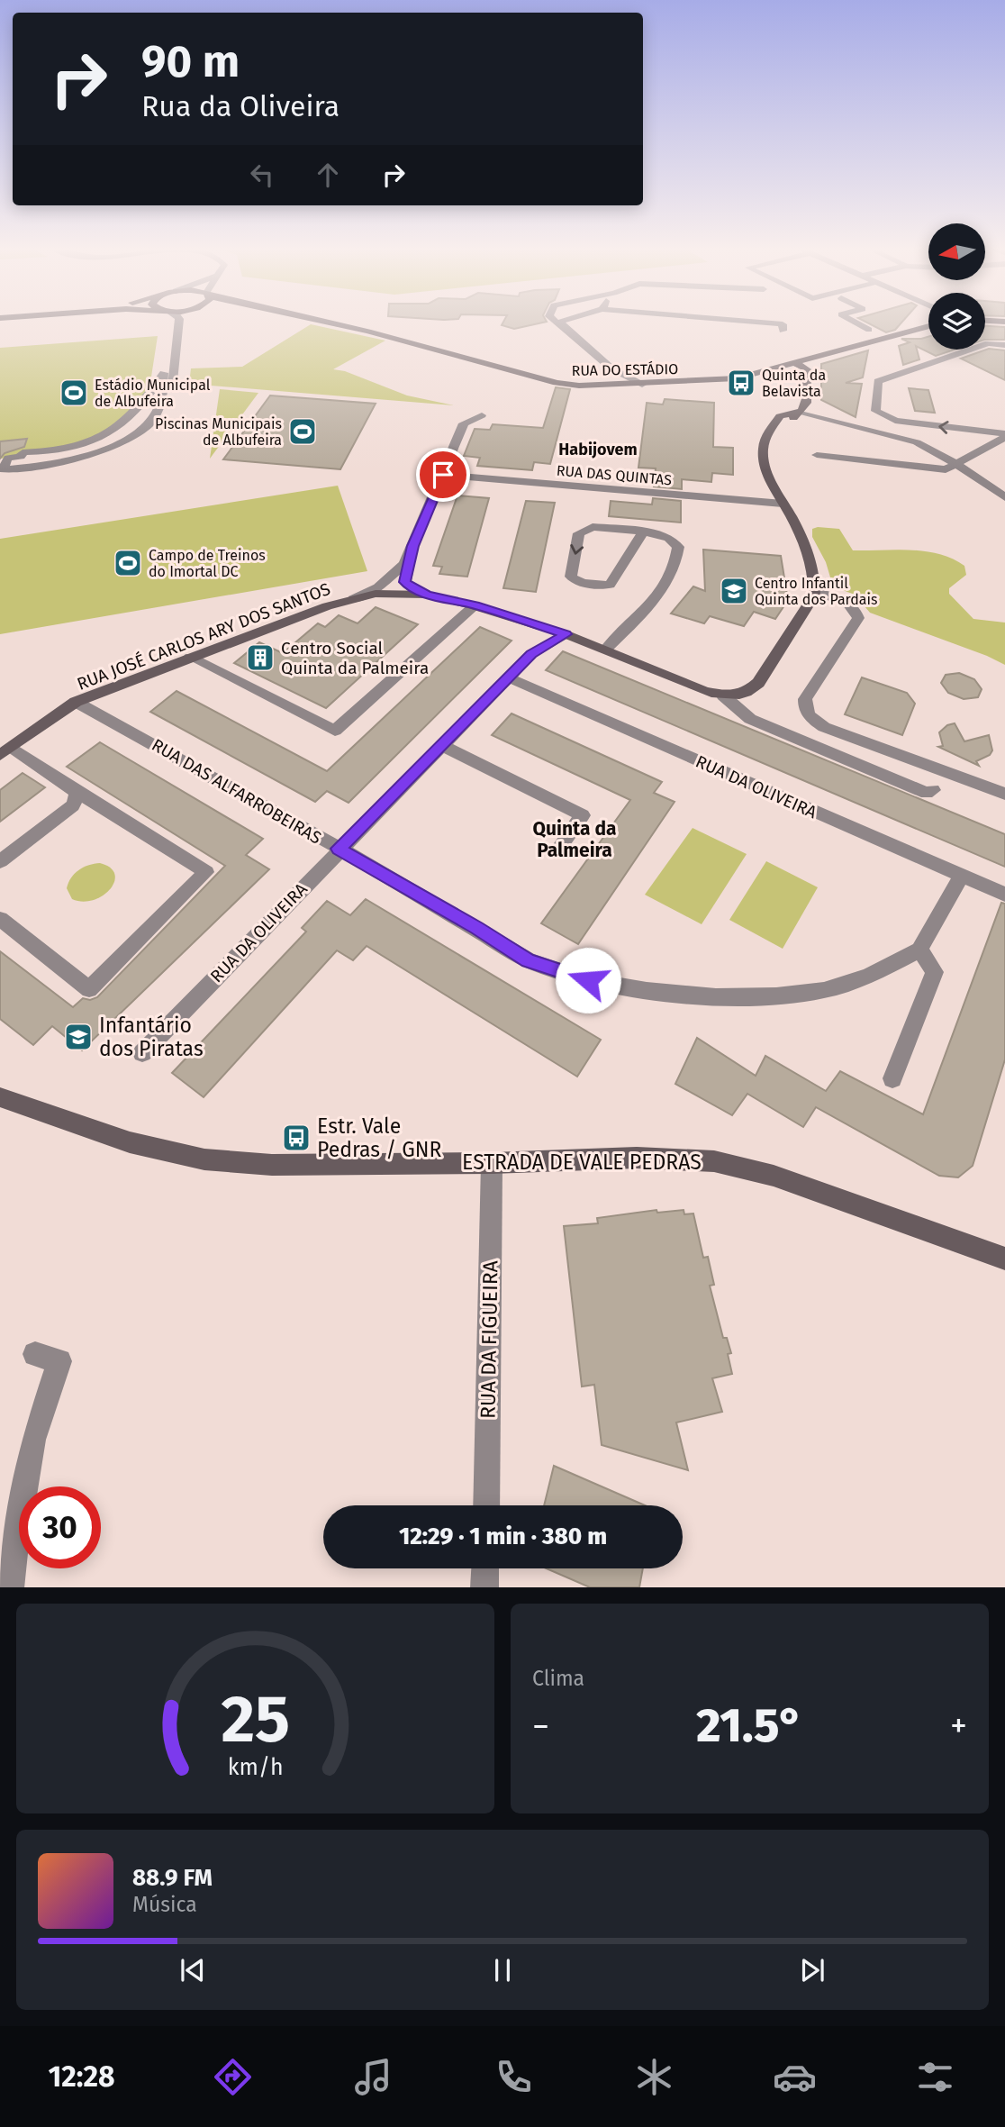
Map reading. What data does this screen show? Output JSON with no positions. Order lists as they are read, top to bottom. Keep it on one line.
{"streets":{"street":["RUA DO ESTÁDIO","RUA DAS QUINTAS","RUA JOSÉ CARLOS ARY DOS SANTOS","RUA DA OLIVEIRA","RUA DAS ALFARROBEIRAS","ESTRADA DE VALE PEDRAS","RUA DA FIGUEIRA"]},"crossings":[["RUA DAS QUINTAS","RUA JOSÉ CARLOS ARY DOS SANTOS"],["RUA JOSÉ CARLOS ARY DOS SANTOS","RUA DAS ALFARROBEIRAS"],["RUA DA OLIVEIRA","RUA DAS ALFARROBEIRAS"],["ESTRADA DE VALE PEDRAS","RUA DA FIGUEIRA"]],"districts":["Habijovem","Quinta da Palmeira"],"places":{"bus stop":["Quinta da Belavista","Estr. Vale Pedras / GNR"],"sports":["Estádio Municipal de Albufeira","Piscinas Municipais de Albufeira","Campo de Treinos do Imortal DC"],"school or university":["Centro Infantil Quinta dos Pardais","Infantário dos Piratas"],"building":["Centro Social Quinta da Palmeira"]},"north":"left","page":{"turn":["90 m","Rua da Oliveira"],"limit":"30","trip":"12:29 · 1 min · 380 m","tile":"Clima","heat":["−","21.5°","+"],"song":["88.9 FM","Música"],"tabs":"12:28","gauge":["25","km/h"]}}
